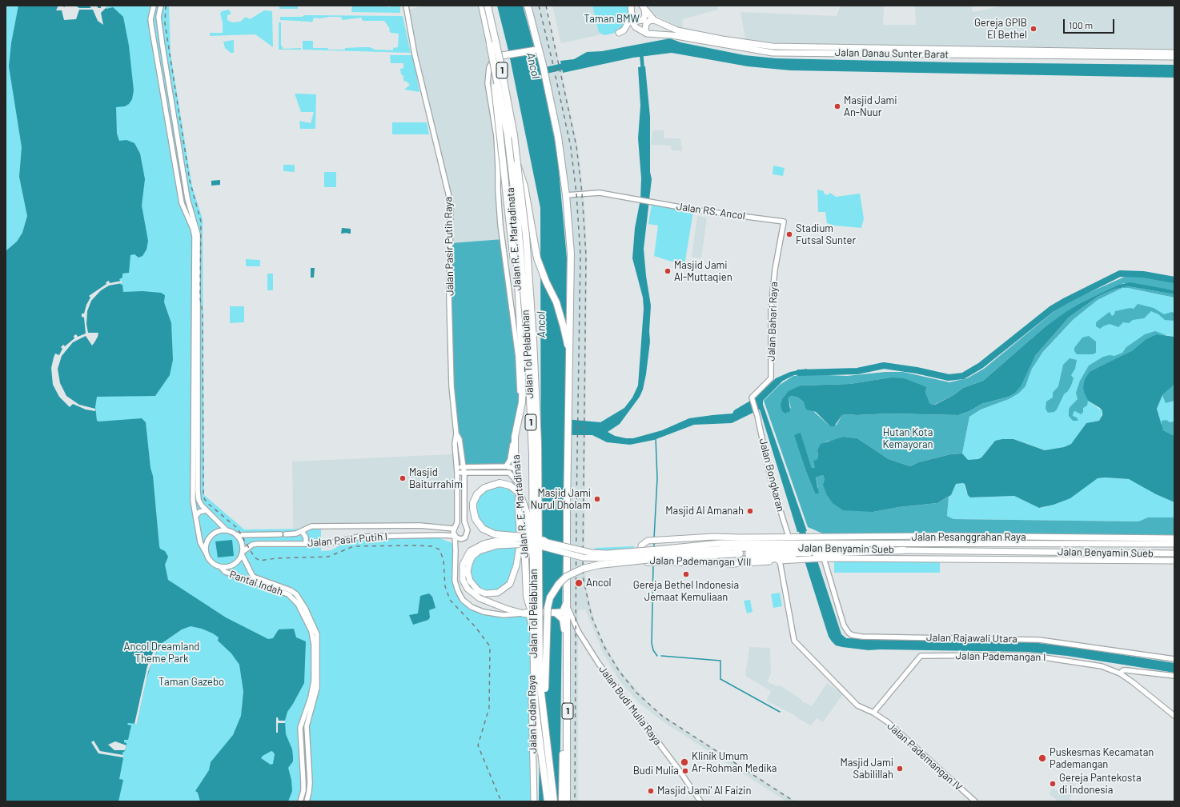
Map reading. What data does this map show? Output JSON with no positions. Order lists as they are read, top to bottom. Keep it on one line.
{"streets":{"highway":["1","Jalan R. E. Martadinata","Jalan Tol Pelabuhan"],"main road":["Jalan Danau Sunter Barat","Jalan Pesanggrahan Raya","Jalan Benyamin Sueb","Jalan Pademangan VIII","Jalan Lodan Raya"],"street":["Jalan RS. Ancol","Jalan Pasir Putih Raya","Jalan Bahari Raya","Jalan Bongkaran","Jalan Pasir Putih I","Pantai Indah","Jalan Rajawali Utara","Jalan Pademangan I","Jalan Budi Mulia Raya","Jalan Pademangan IV"]},"crossings":[["1","Jalan RS. Ancol"],["1","Jalan R. E. Martadinata"],["1","Jalan Tol Pelabuhan"],["1","Jalan Budi Mulia Raya"],["Jalan RS. Ancol","Jalan Bahari Raya"],["Jalan R. E. Martadinata","Jalan Tol Pelabuhan"],["Jalan R. E. Martadinata","Jalan Benyamin Sueb"],["Jalan Pasir Putih Raya","Jalan Pasir Putih I"],["Jalan Pasir Putih Raya","Jalan Benyamin Sueb"],["Jalan Pasir Putih Raya","Jalan Lodan Raya"],["Jalan Bahari Raya","Jalan Bongkaran"],["Jalan Bongkaran","Jalan Pesanggrahan Raya"],["Jalan Pesanggrahan Raya","Jalan Benyamin Sueb"],["Jalan Pesanggrahan Raya","Jalan Pademangan VIII"],["Jalan Pesanggrahan Raya","Jalan Rajawali Utara"],["Jalan Pasir Putih I","Pantai Indah"],["Jalan Benyamin Sueb","Jalan Pademangan VIII"],["Jalan Benyamin Sueb","Jalan Rajawali Utara"],["Jalan Benyamin Sueb","Jalan Lodan Raya"],["Jalan Pademangan VIII","Jalan Pademangan IV"],["Jalan Pademangan I","Jalan Pademangan IV"]],"water":["Ancol"],"parks":["Taman BMW","Hutan Kota Kemayoran","Ancol Dreamland Theme Park","Taman Gazebo"],"places":["Gereja GPIB El Bethel","Masjid Jami An-Nuur","Stadium Futsal Sunter","Masjid Jami Al-Muttaqien","Masjid Baiturrahim","Masjid Jami Nurul Dholam","Masjid Al Amanah","Gereja Bethel Indonesia Jemaat Kemuliaan","Ancol","Puskesmas Kecamatan Pademangan","Klinik Umum Ar-Rohman Medika","Masjid Jami Sabilillah","Budi Mulia","Gereja Pantekosta di Indonesia","Masjid Jami' Al Faizin"],"scale_bar":"100 m"}
